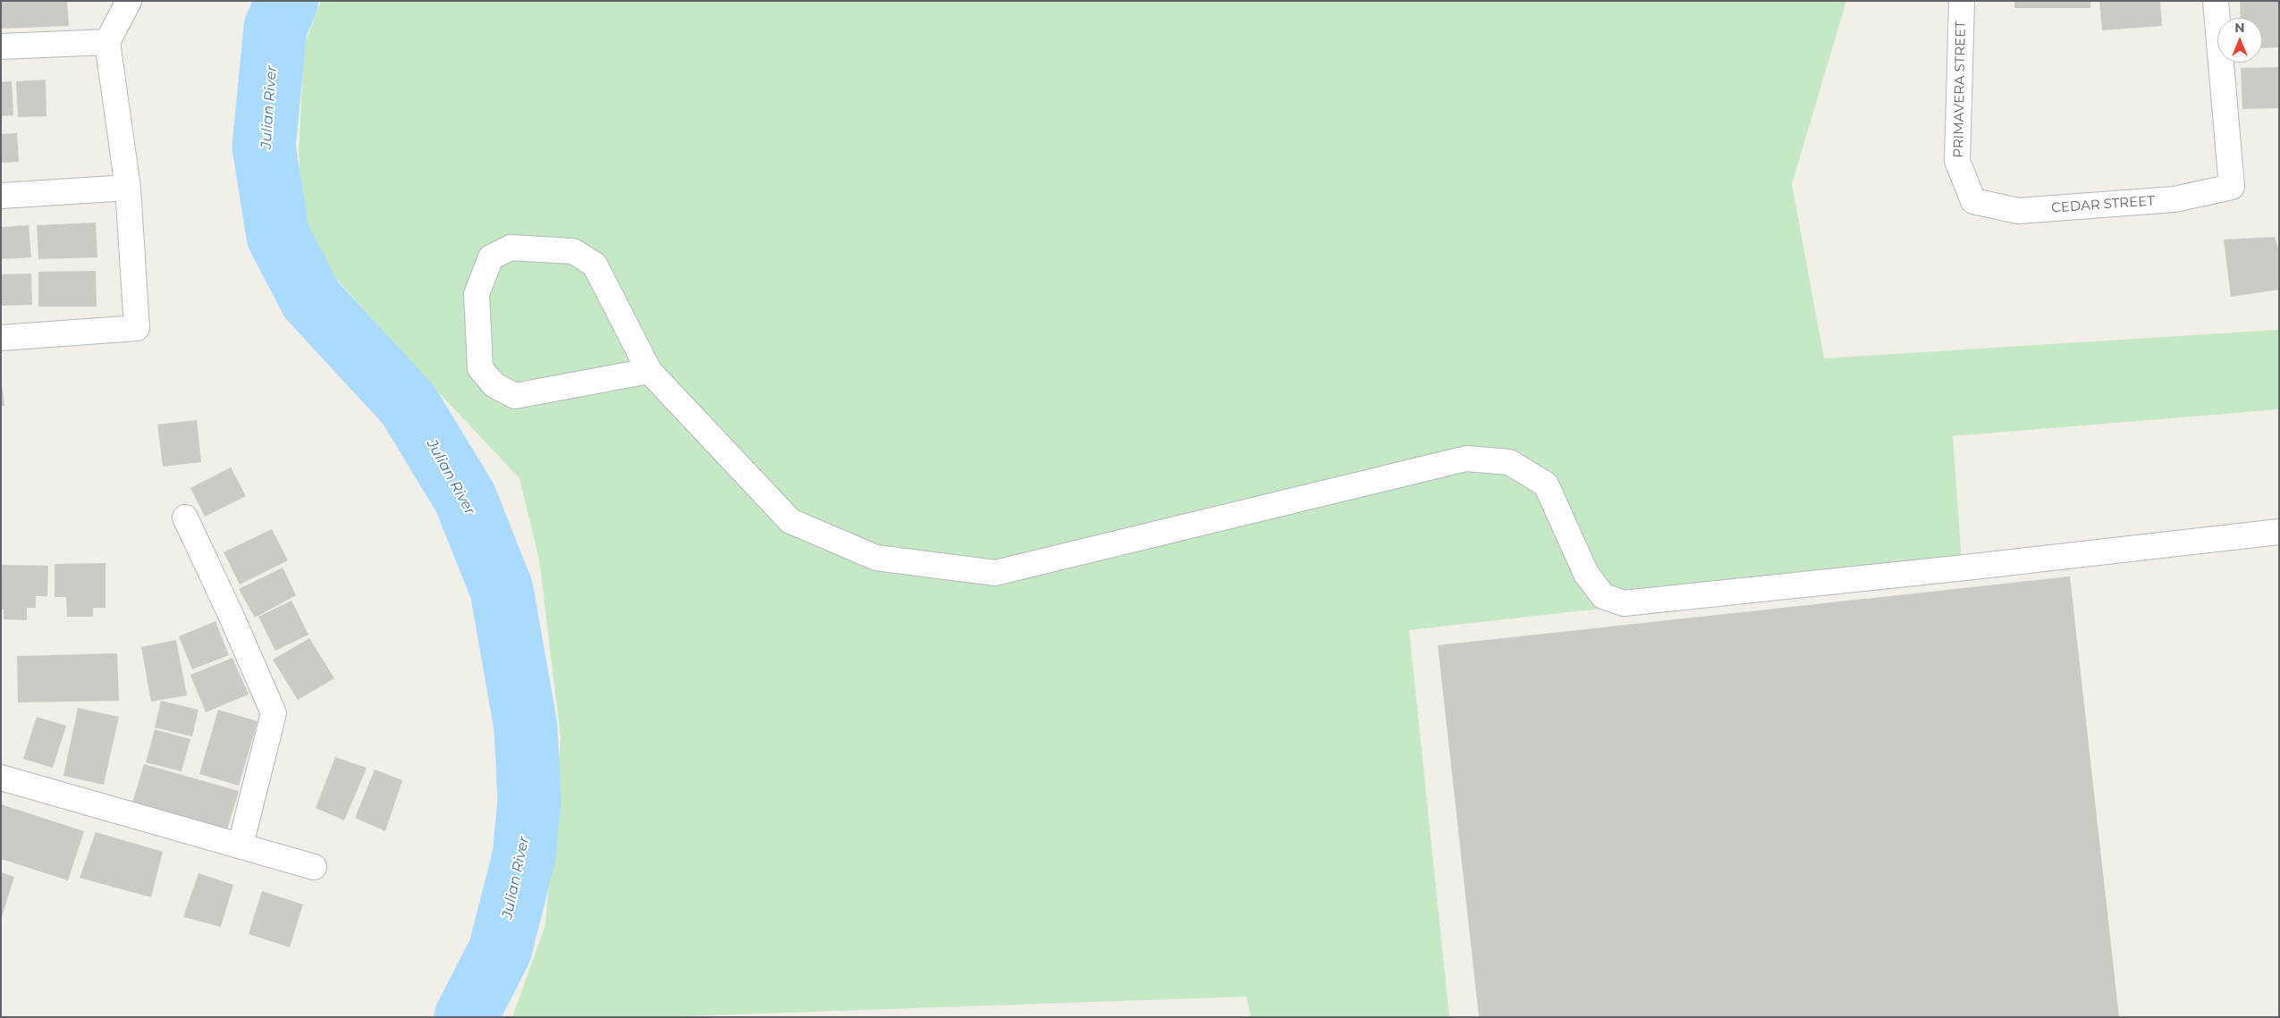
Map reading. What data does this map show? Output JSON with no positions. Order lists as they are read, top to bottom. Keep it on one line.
{"streets":{"street":["PRIMAVERA STREET","CEDAR STREET"]},"crossings":[["PRIMAVERA STREET","CEDAR STREET"]],"water":["Julian River"],"north":"top"}
